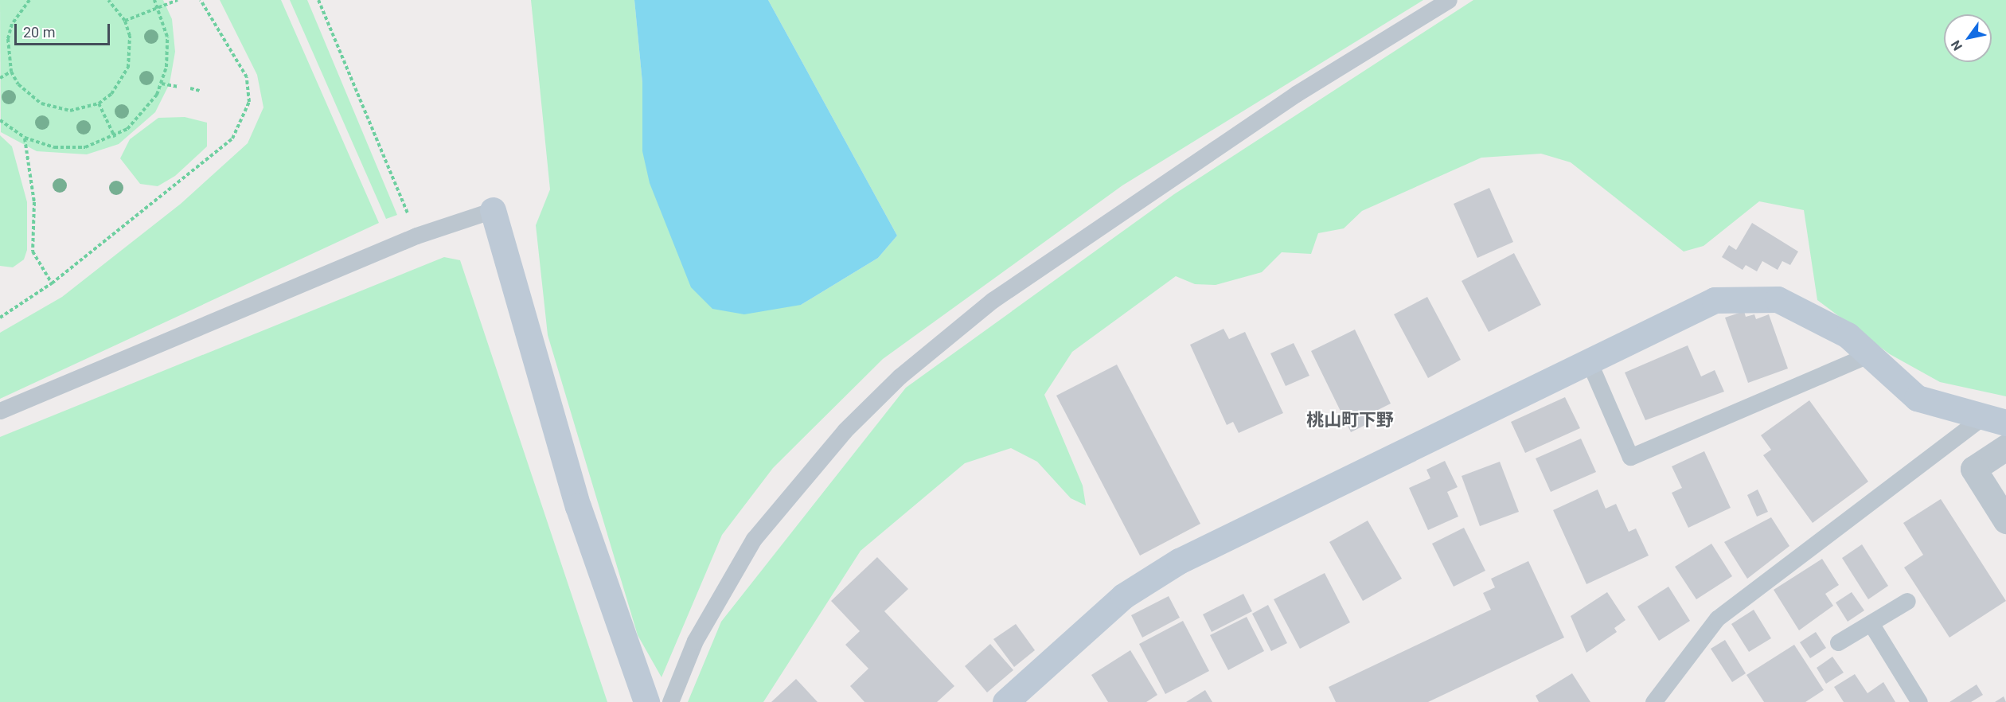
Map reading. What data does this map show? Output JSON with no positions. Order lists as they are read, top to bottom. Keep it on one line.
{"districts":["桃山町下野"],"scale_bar":"20 m","north":"bottom left"}
